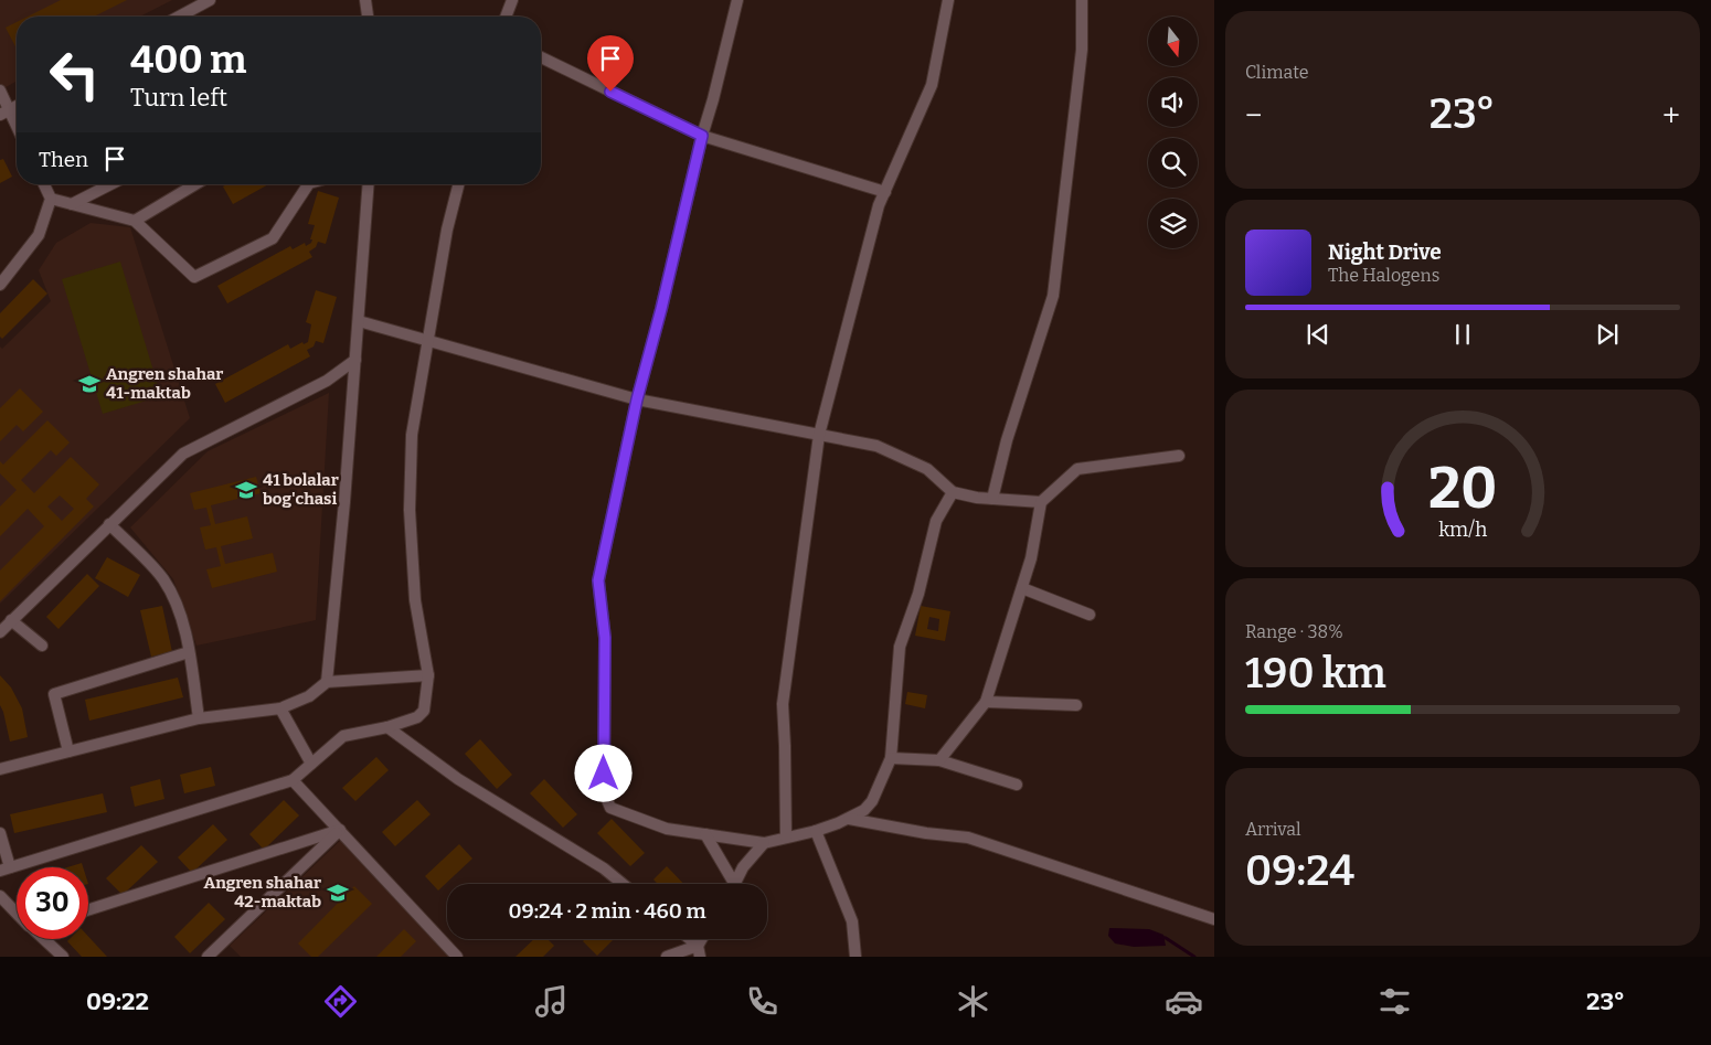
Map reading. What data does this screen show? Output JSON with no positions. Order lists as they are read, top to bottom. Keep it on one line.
{"places":{"school or university":["Angren shahar 41-maktab","41 bolalar bog'chasi","Angren shahar 42-maktab"]},"north":"bottom","page":{"tile":["Climate",["Range · 38%","190 km"],["Arrival","09:24"]],"turn":["400 m","Turn left"],"heat":["−","23°","+"],"then":"Then","song":["Night Drive","The Halogens"],"limit":"30","trip":"09:24 · 2 min · 460 m","tabs":["09:22","23°"],"gauge":["20","km/h"]}}
